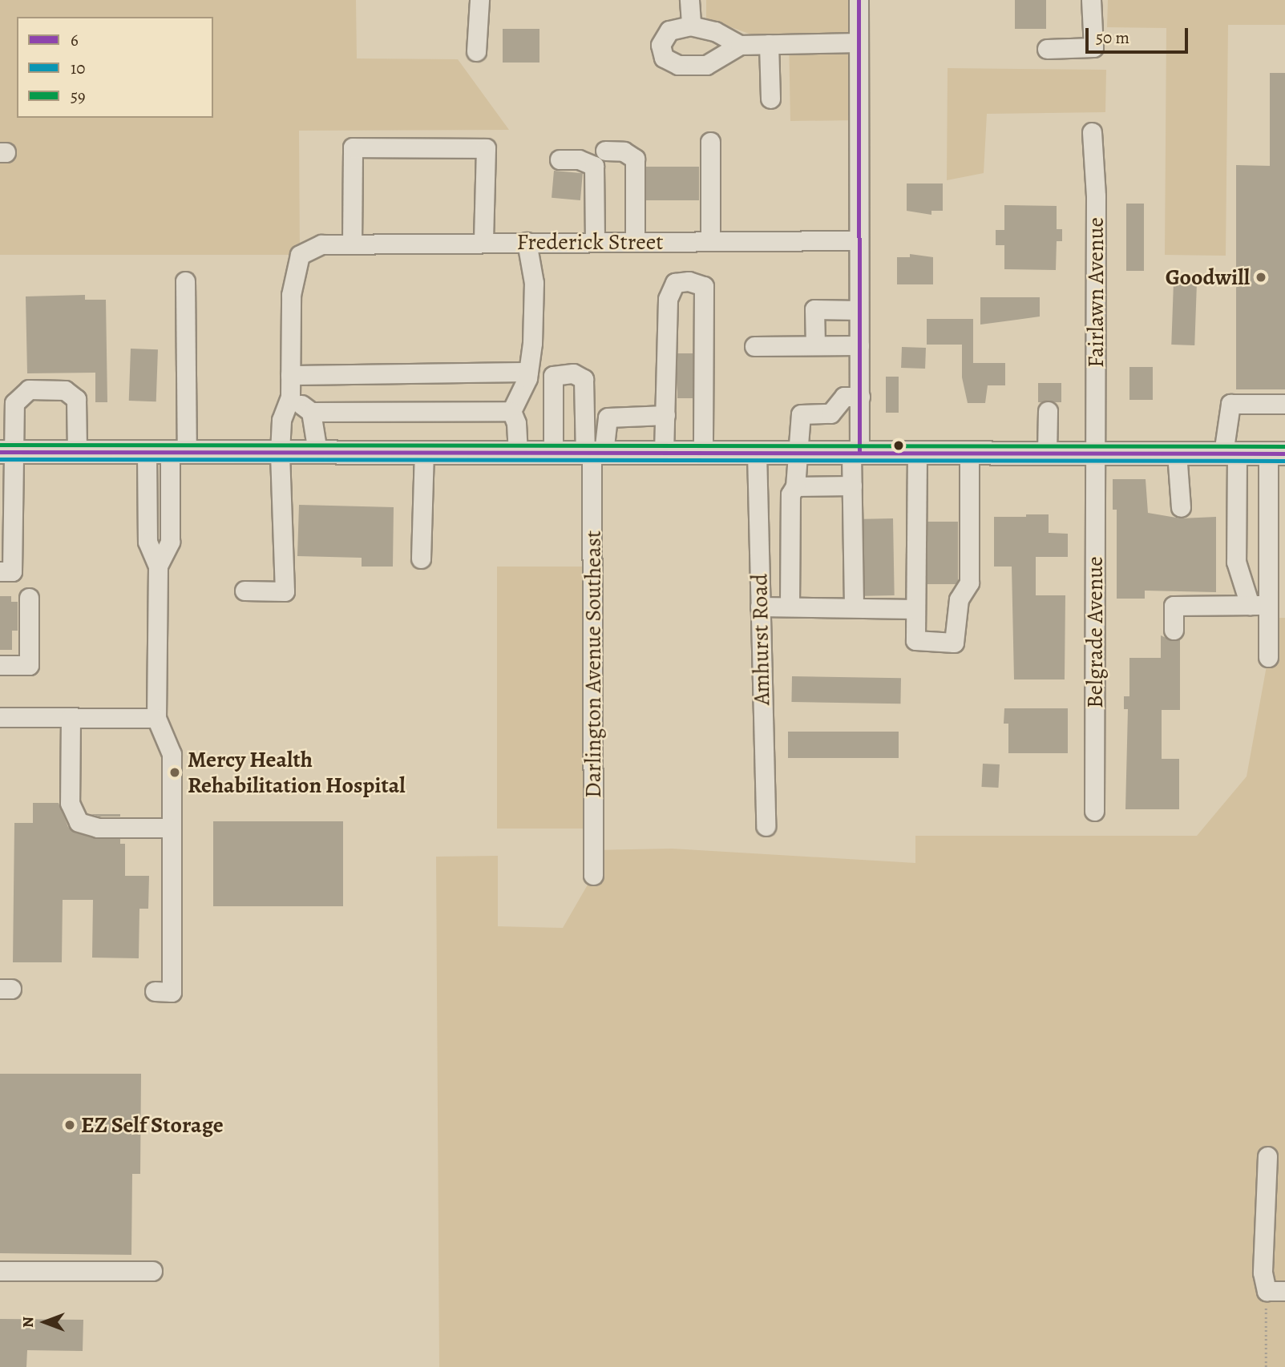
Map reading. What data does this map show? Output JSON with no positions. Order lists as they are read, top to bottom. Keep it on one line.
{"streets":{"street":["Frederick Street","Fairlawn Avenue","Belgrade Avenue","Amhurst Road","Darlington Avenue Southeast"]},"crossings":[["Fairlawn Avenue","Belgrade Avenue"]],"places":["Goodwill","Mercy Health Rehabilitation Hospital","EZ Self Storage"],"lines":["transit line 6","transit line 59","transit line 10"],"legend":["6","10","59"],"scale_bar":"50 m","north":"left"}
